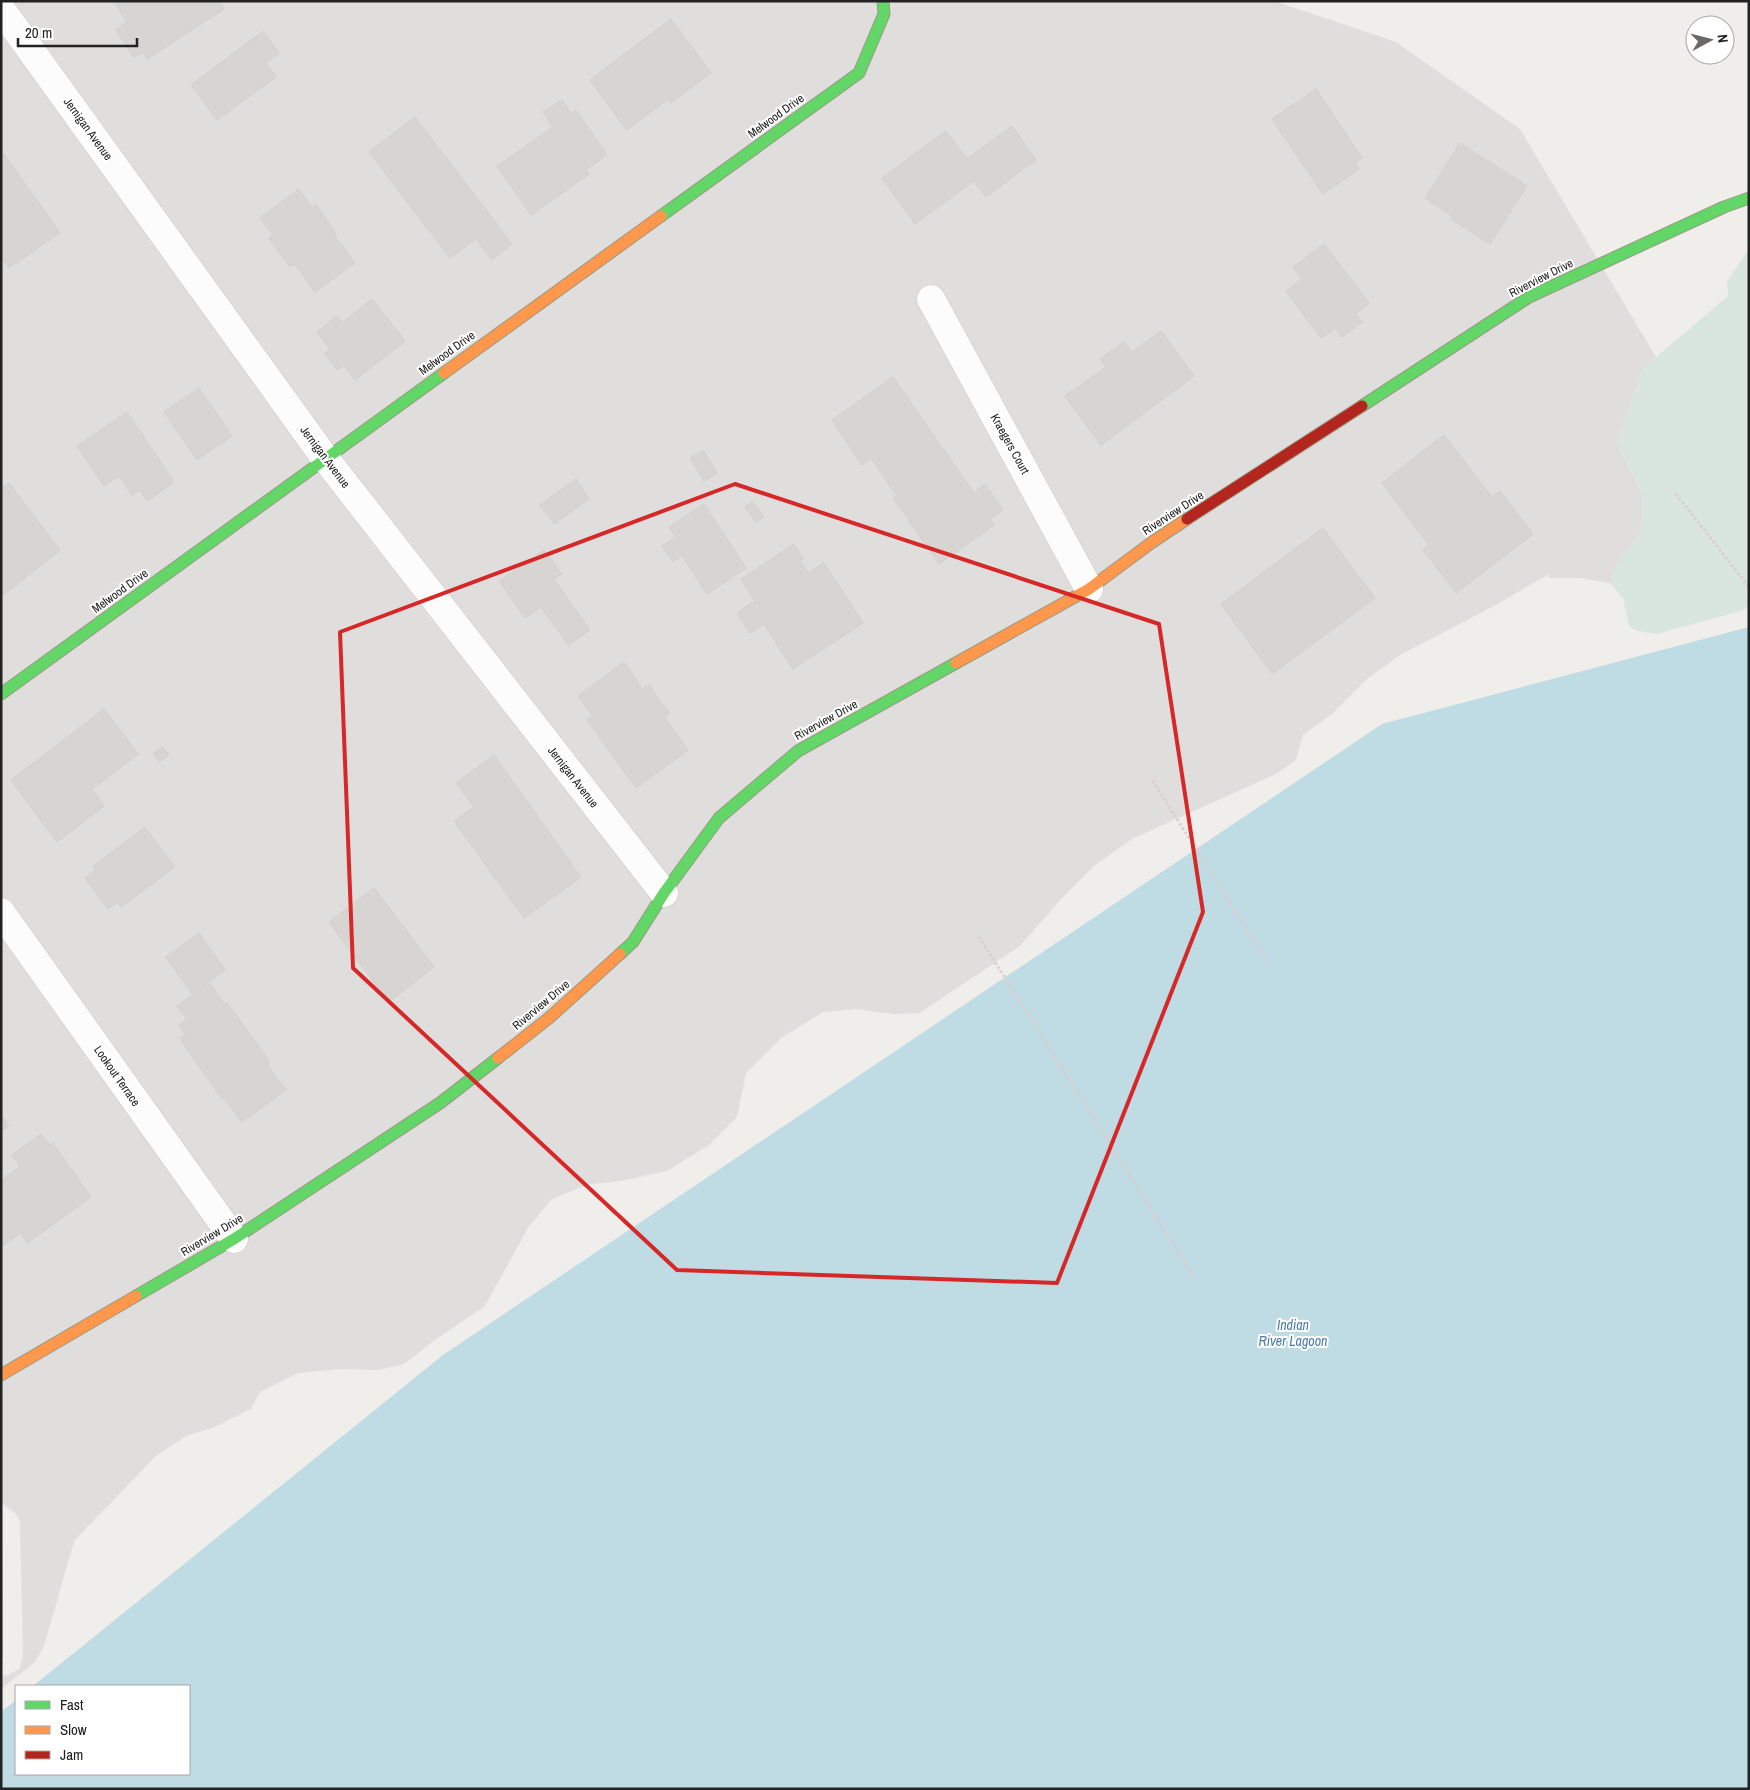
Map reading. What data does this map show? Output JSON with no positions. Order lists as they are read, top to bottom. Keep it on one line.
{"streets":{"street":["Melwood Drive","Jernigan Avenue","Riverview Drive","Kraegers Court","Lookout Terrace"]},"crossings":[["Melwood Drive","Jernigan Avenue"],["Jernigan Avenue","Riverview Drive"],["Riverview Drive","Kraegers Court"],["Riverview Drive","Lookout Terrace"]],"water":["Indian River Lagoon"],"legend":["Fast","Slow","Jam"],"scale_bar":"20 m","north":"right"}
